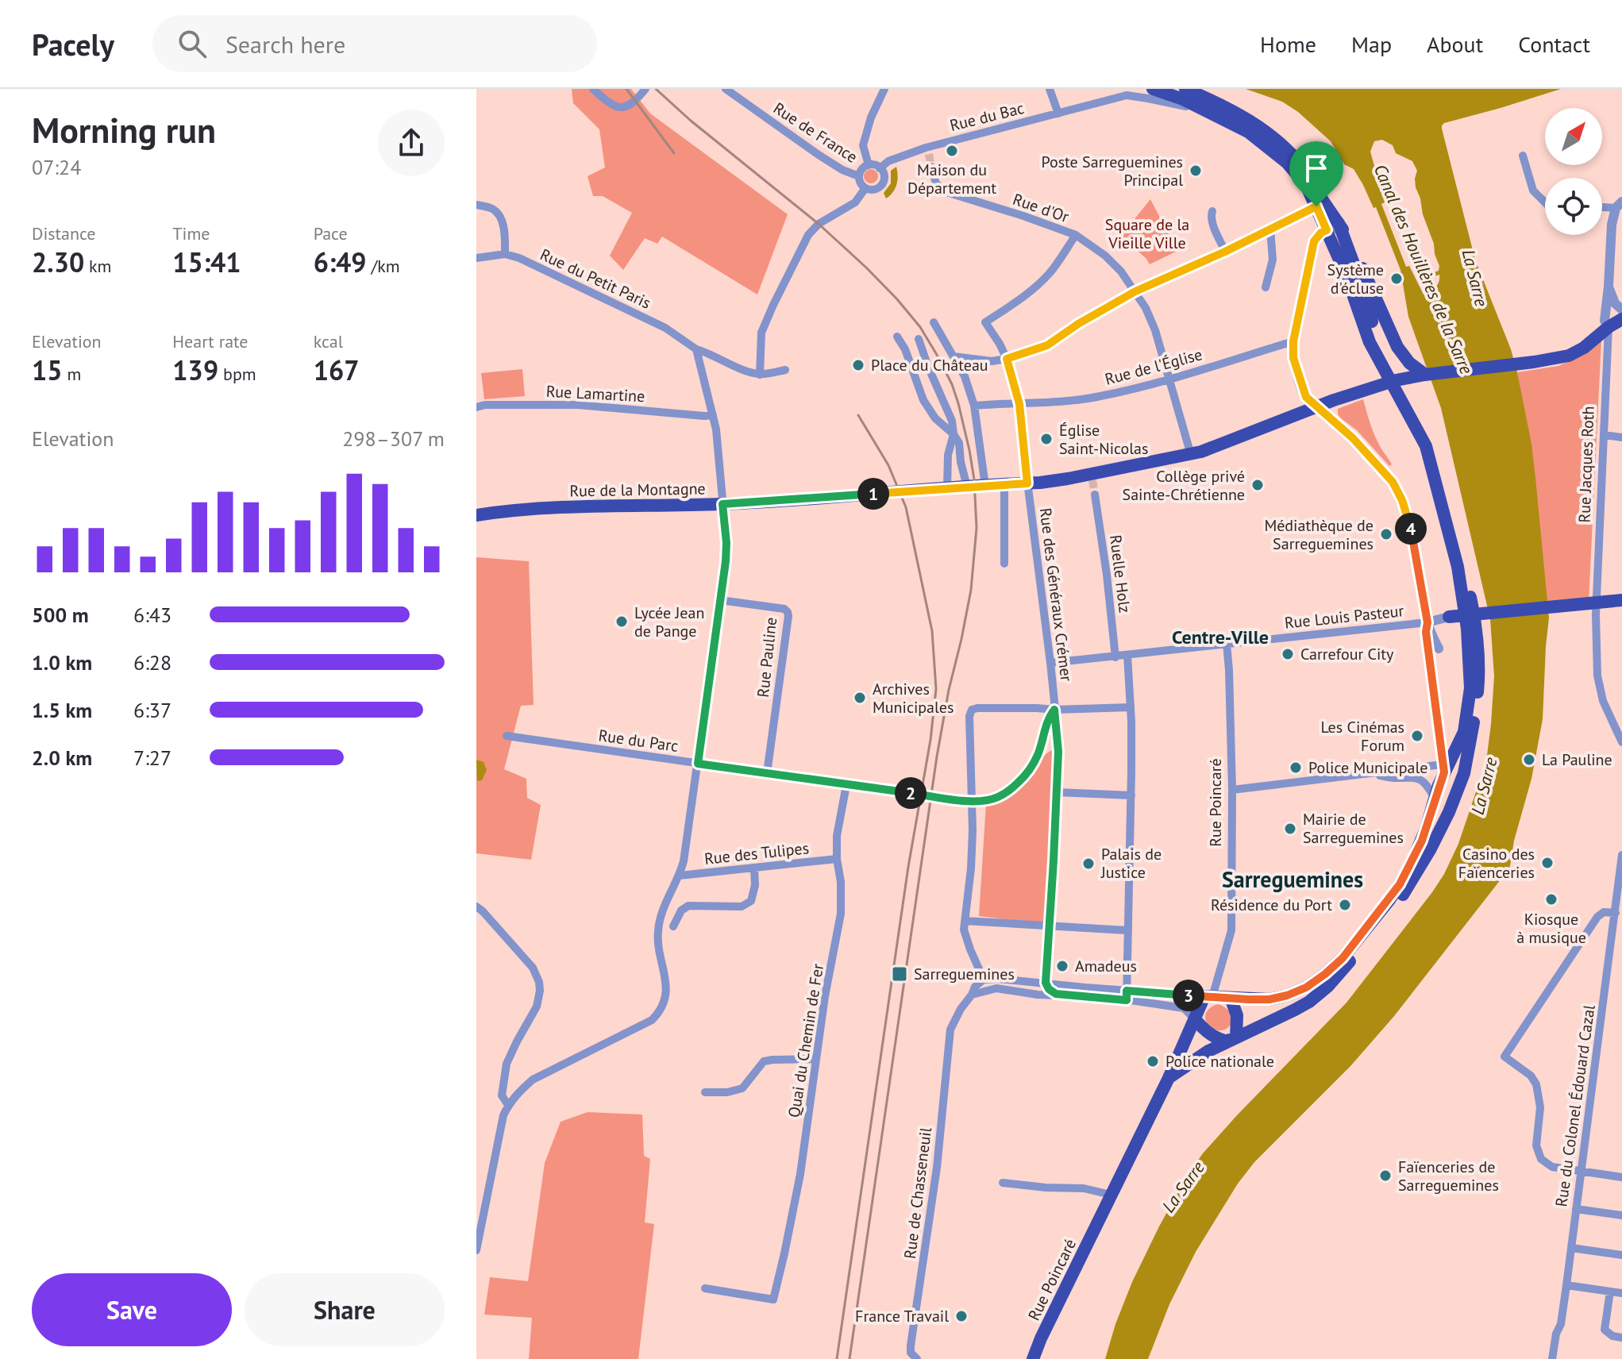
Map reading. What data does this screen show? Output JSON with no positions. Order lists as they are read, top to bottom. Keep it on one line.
{"streets":{"main road":["Rue de la Montagne","Rue Poincaré"],"street":["Rue du Bac","Rue de France","Rue d'Or","Rue du Petit Paris","Rue de l'Église","Rue Lamartine","Rue Jacques Roth","Ruelle Holz","Rue des Généraux Crémer","Rue Louis Pasteur","Rue Pauline","Rue du Parc","Rue des Tulipes","Quai du Chemin de Fer","Rue du Colonel Édouard Cazal","Rue de Chasseneuil"]},"crossings":[["Rue du Bac","Rue de France"],["Rue d'Or","Rue de l'Église"],["Rue d'Or","Rue de la Montagne"],["Rue d'Or","Rue des Généraux Crémer"],["Rue de l'Église","Rue des Généraux Crémer"],["Rue Jacques Roth","Rue de la Montagne"],["Rue de la Montagne","Rue des Généraux Crémer"],["Ruelle Holz","Rue Louis Pasteur"],["Rue des Généraux Crémer","Rue Louis Pasteur"],["Rue des Généraux Crémer","Rue du Parc"],["Rue Louis Pasteur","Rue Poincaré"],["Rue Pauline","Rue du Parc"],["Rue du Parc","Quai du Chemin de Fer"],["Rue des Tulipes","Quai du Chemin de Fer"]],"districts":["Centre-Ville","Sarreguemines"],"water":["Canal des Houillères de la Sarre","La Sarre"],"parks":["Square de la Vieille Ville"],"places":{"other":["Maison du Département","Poste Sarreguemines Principal","Système d'écluse","Place du Château","Église Saint-Nicolas","Collège privé Sainte-Chrétienne","Médiathèque de Sarreguemines","Lycée Jean de Pange","Carrefour City","Archives Municipales","Les Cinémas Forum","La Pauline","Police Municipale","Mairie de Sarreguemines","Casino des Faïenceries","Palais de Justice","Kiosque à musique","Résidence du Port","Amadeus","Police nationale","Faïenceries de Sarreguemines","France Travail"],"transit":["Sarreguemines"]},"north":"top right","page":{"header":"Pacely","search":"Search here","nav":["Home","Map","About","Contact"],"heading":["Morning run","07:24"],"stats":[["Distance","2.30 km"],["Time","15:41"],["Pace","6:49 /km"],["Elevation","15 m"],["Heart rate","139 bpm"],["kcal","167"]],"chart":["Elevation","298–307 m"],"pins":["1","4","2","3"],"list":[{"name":"500 m","note":"6:43"},{"name":"1.0 km","note":"6:28"},{"name":"1.5 km","note":"6:37"},{"name":"2.0 km","note":"7:27"}],"buttons":["Save","Share"]}}
